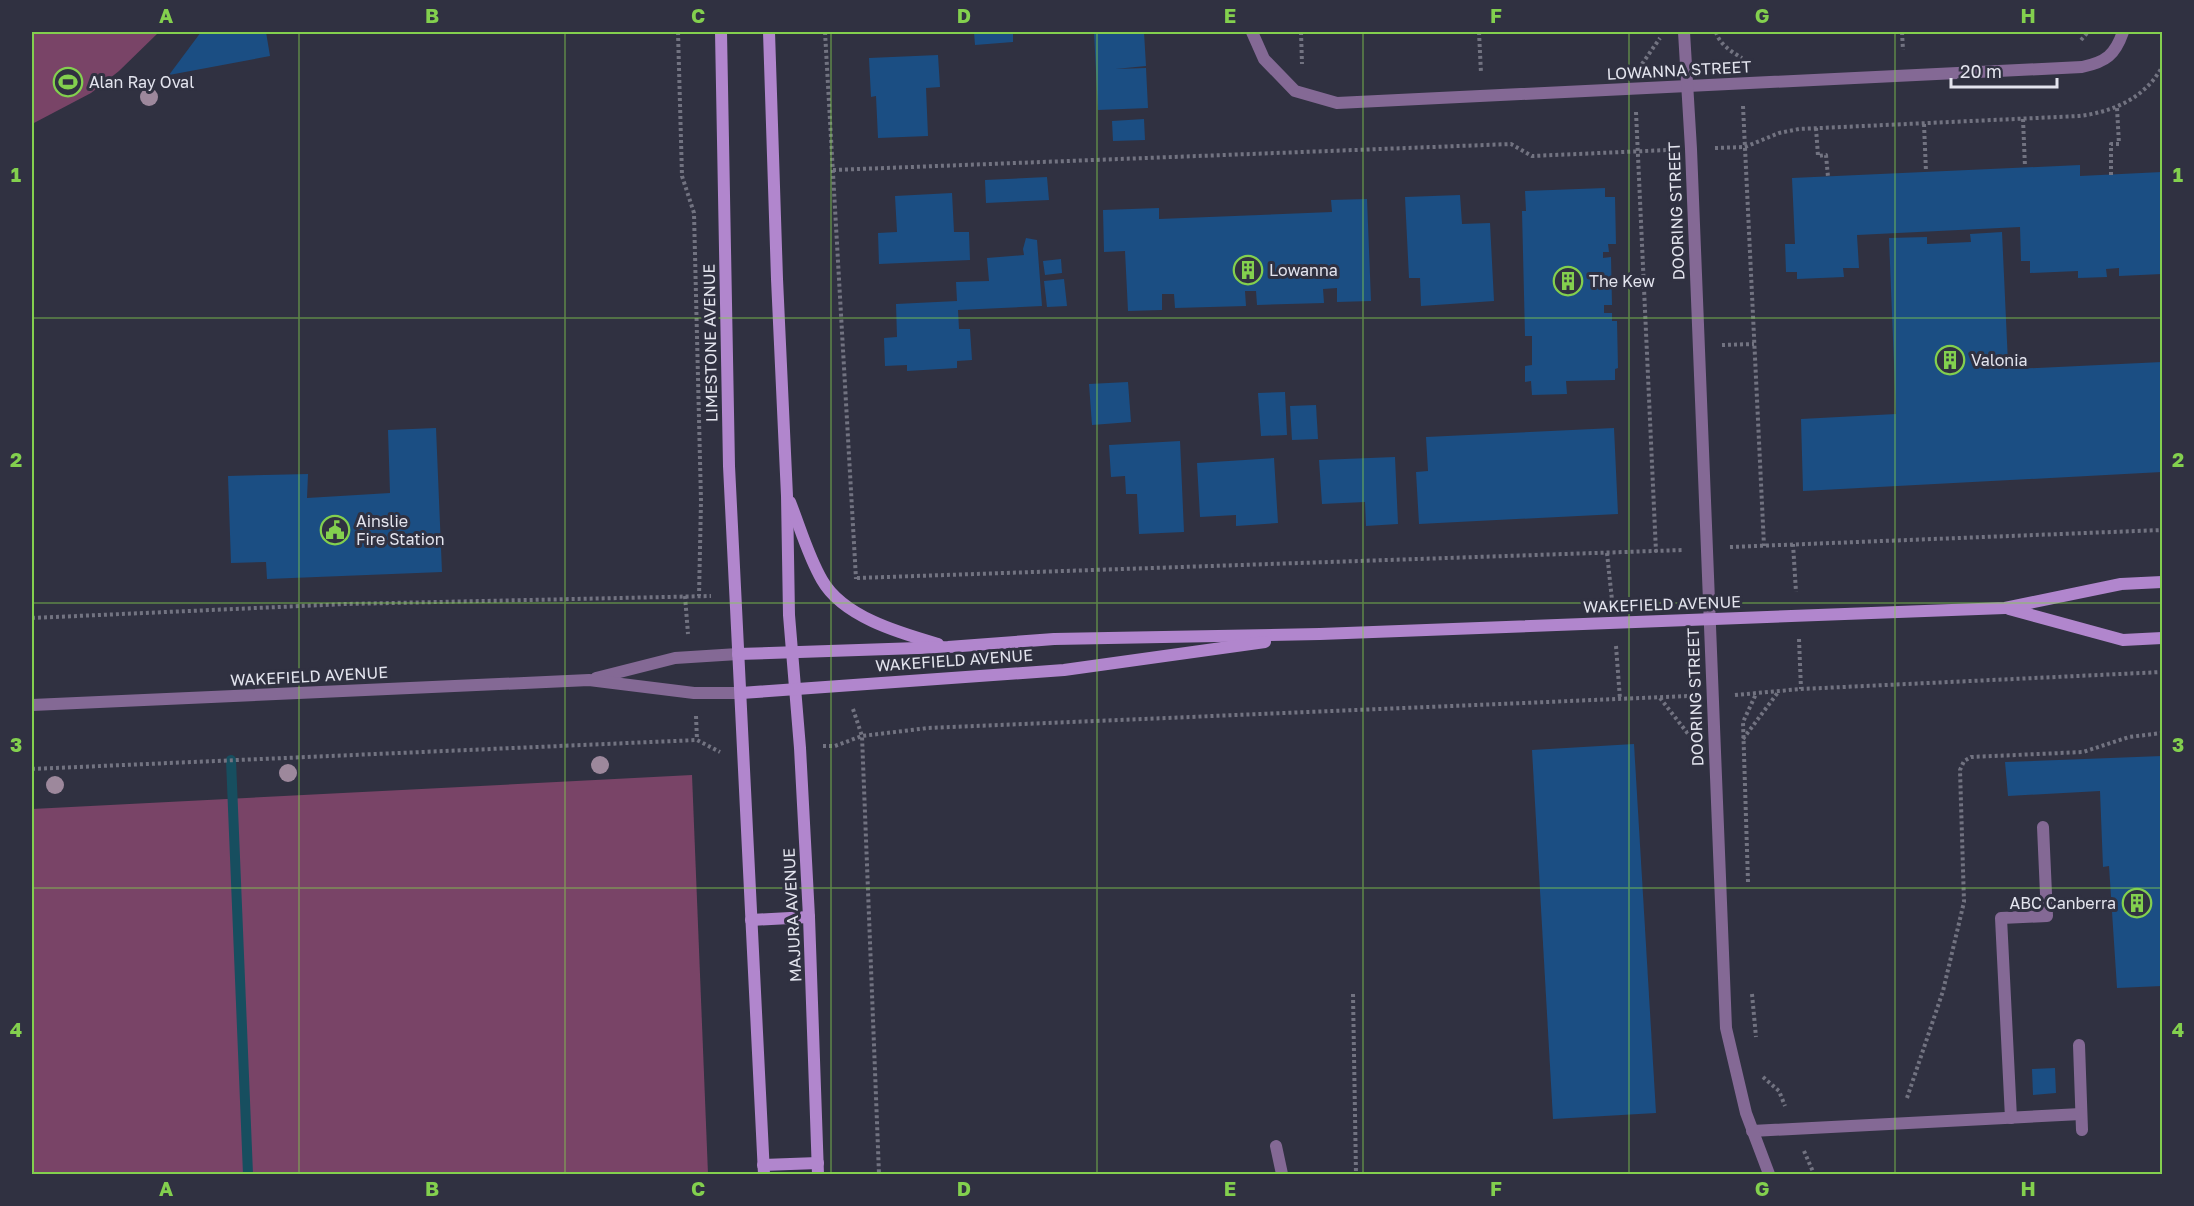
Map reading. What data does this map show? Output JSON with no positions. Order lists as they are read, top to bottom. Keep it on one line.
{"streets":{"main road":["LIMESTONE AVENUE","WAKEFIELD AVENUE","MAJURA AVENUE"],"street":["LOWANNA STREET","DOORING STREET"]},"crossings":[["LOWANNA STREET","DOORING STREET"],["DOORING STREET","WAKEFIELD AVENUE"],["LIMESTONE AVENUE","WAKEFIELD AVENUE"],["WAKEFIELD AVENUE","MAJURA AVENUE"]],"places":{"sports":["Alan Ray Oval"],"building":["Lowanna","The Kew","Valonia","ABC Canberra"],"public building":["Ainslie Fire Station"]},"scale_bar":"20 m","grid":{"columns":["A","B","C","D","E","F","G","H"],"rows":["1","2","3","4"]}}
